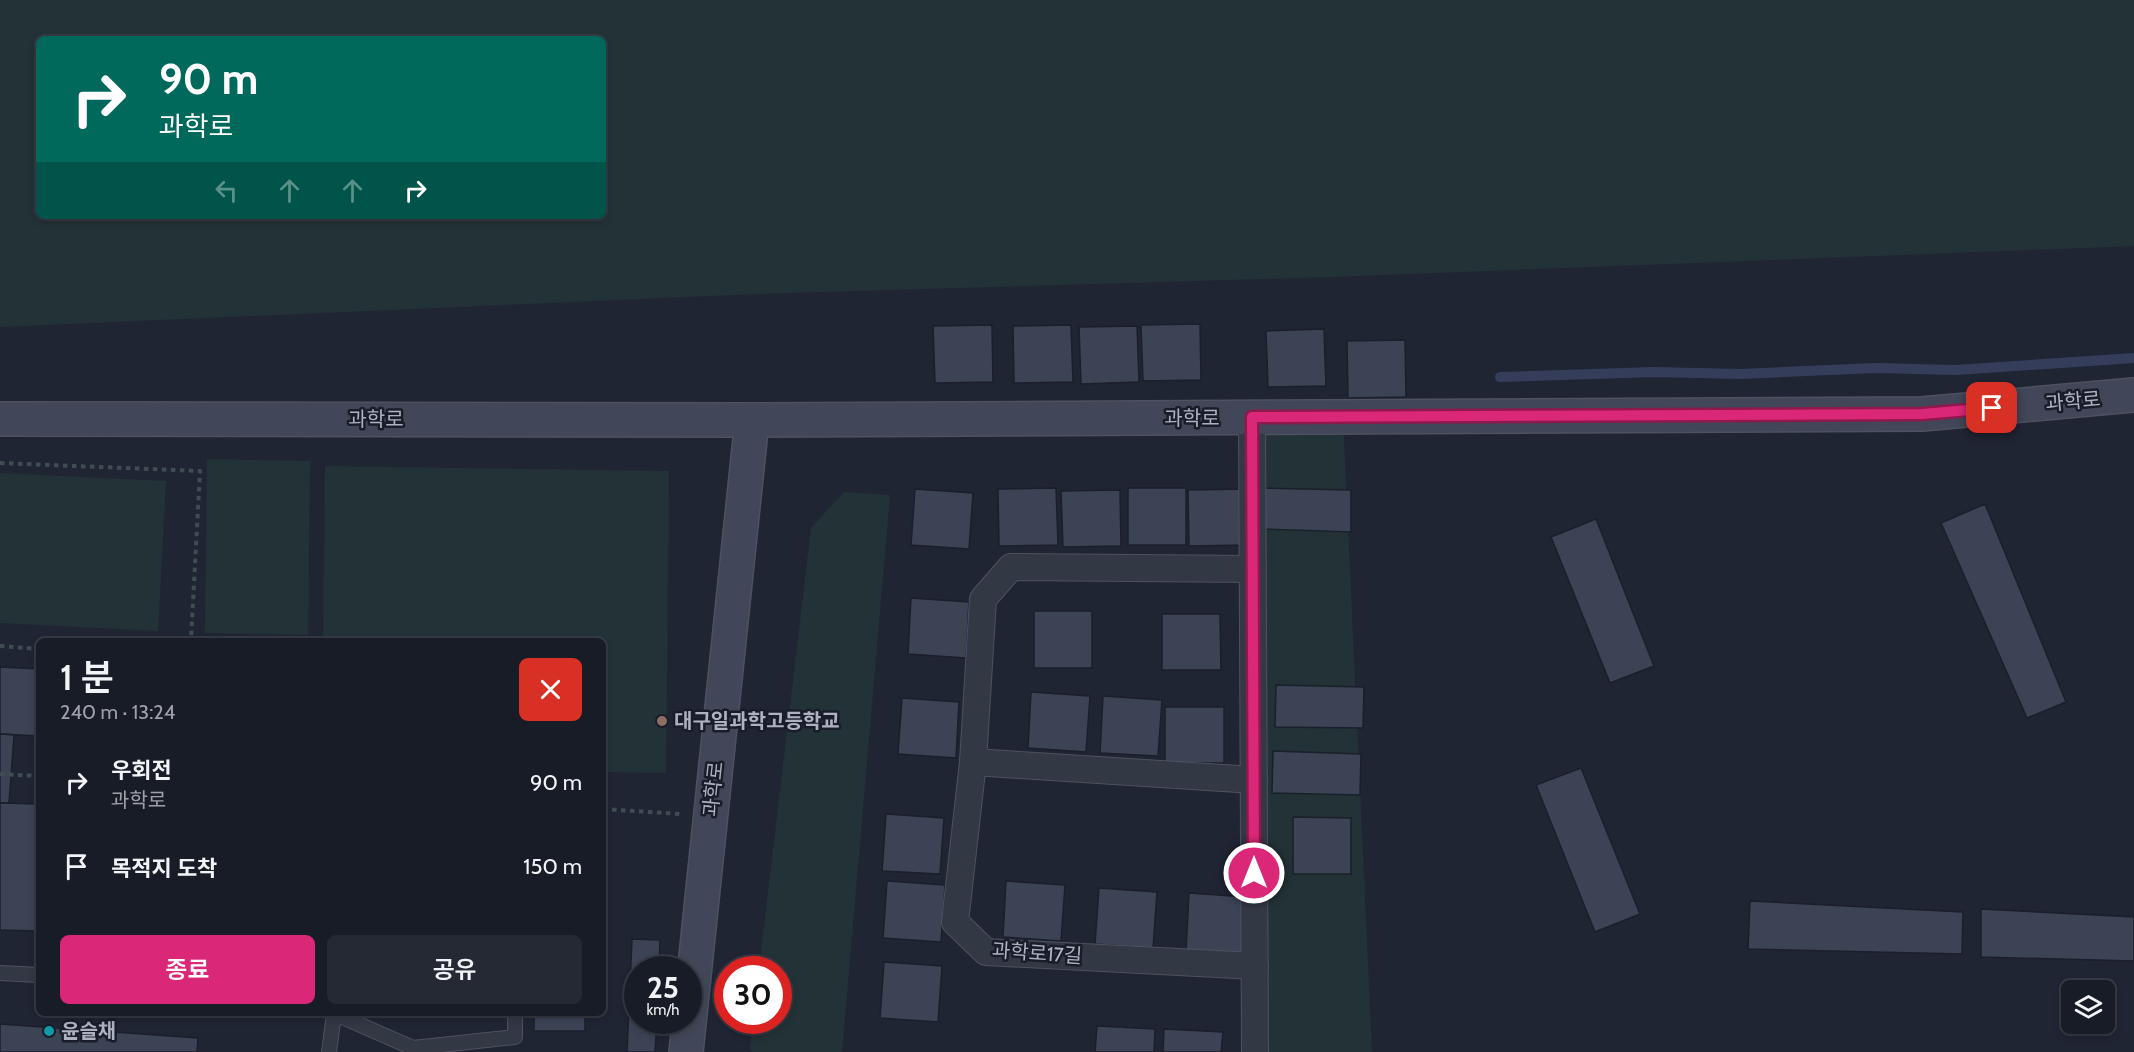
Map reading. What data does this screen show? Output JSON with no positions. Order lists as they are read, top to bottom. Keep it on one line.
{"streets":{"street":["과학로","과학로17길"]},"places":["대구일과학고등학교","윤슬채"],"page":{"turn":["90 m","과학로"],"heading":["1 분","240 m · 13:24"],"list":[{"name":"우회전","note":"과학로","value":"90 m"},{"name":"목적지 도착","value":"150 m"}],"buttons":["종료","공유"],"speed":"25 km/h","limit":"30"}}
